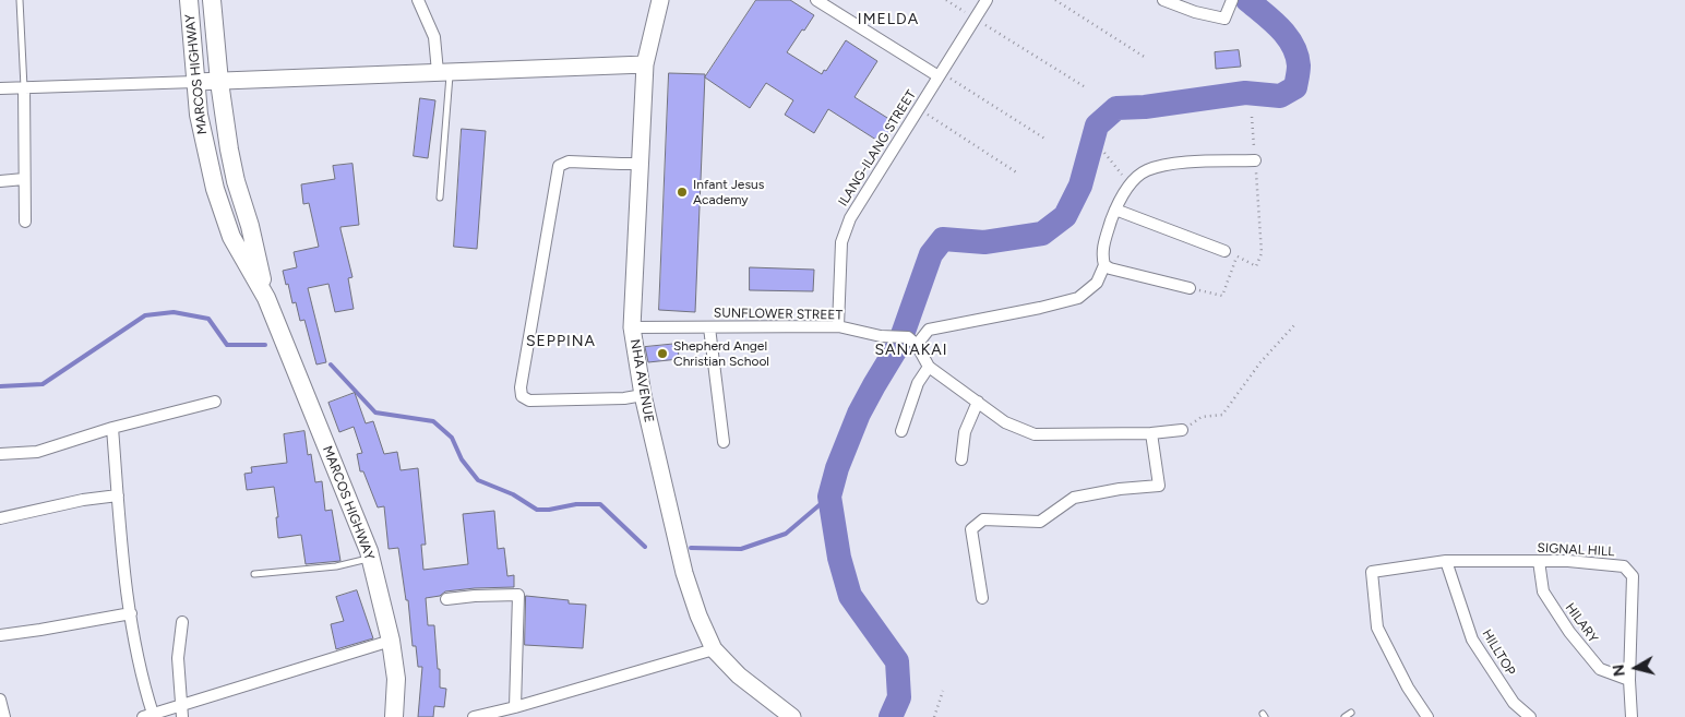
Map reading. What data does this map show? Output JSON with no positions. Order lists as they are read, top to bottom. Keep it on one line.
{"streets":{"main road":["MARCOS HIGHWAY"],"street":["ILANG-ILANG STREET","SUNFLOWER STREET","NHA AVENUE","SIGNAL HILL","HILARY","HILLTOP"]},"crossings":[["ILANG-ILANG STREET","SUNFLOWER STREET"],["SUNFLOWER STREET","NHA AVENUE"],["SIGNAL HILL","HILARY"],["SIGNAL HILL","HILLTOP"]],"districts":["IMELDA","SEPPINA","SANAKAI"],"places":["Infant Jesus Academy","Shepherd Angel Christian School"],"north":"left"}
